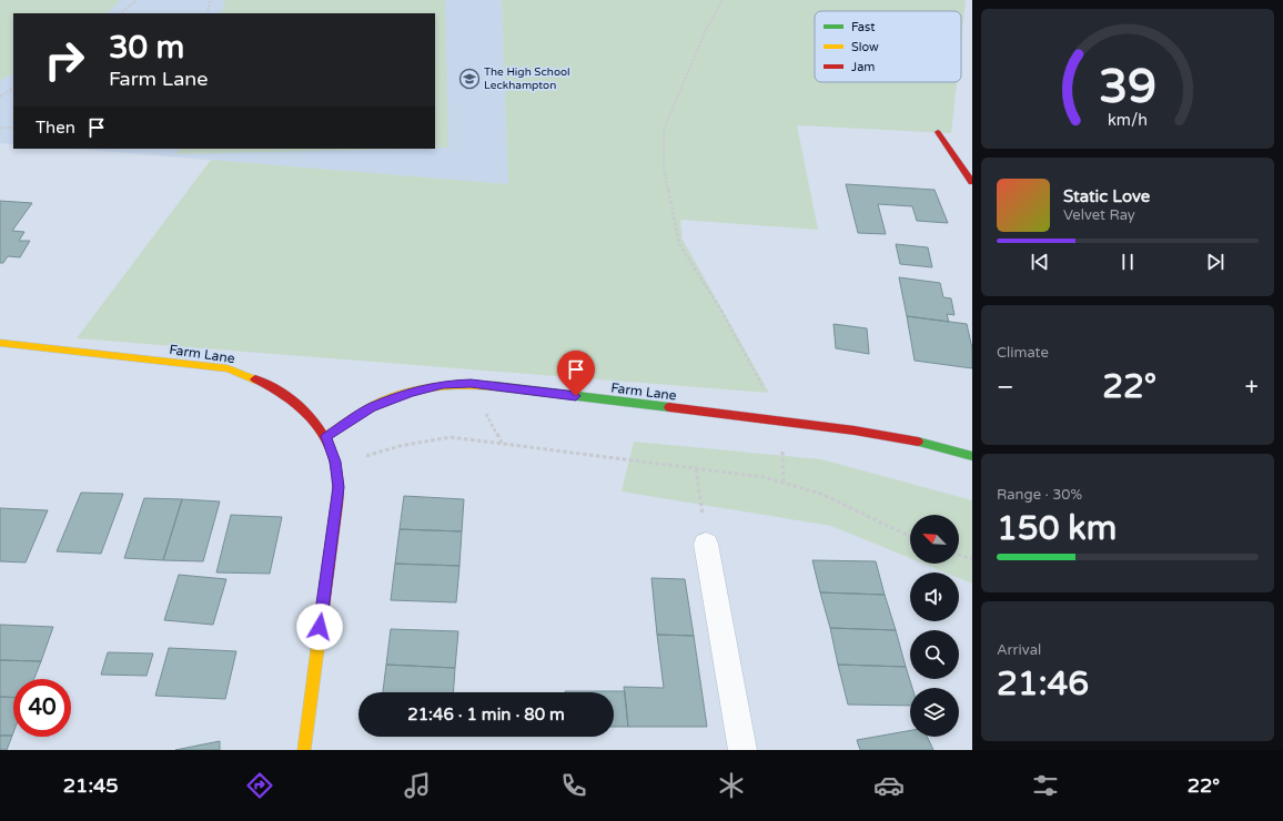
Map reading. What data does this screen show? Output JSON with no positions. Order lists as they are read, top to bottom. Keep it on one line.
{"streets":{"street":["Farm Lane"]},"places":{"school or university":["The High School Leckhampton"]},"legend":["Fast","Slow","Jam"],"north":"top left","page":{"turn":["30 m","Farm Lane"],"then":"Then","song":["Static Love","Velvet Ray"],"tile":["Climate",["Range · 30%","150 km"],["Arrival","21:46"]],"heat":["−","22°","+"],"limit":"40","trip":"21:46 · 1 min · 80 m","tabs":["21:45","22°"],"gauge":["39","km/h"]}}
